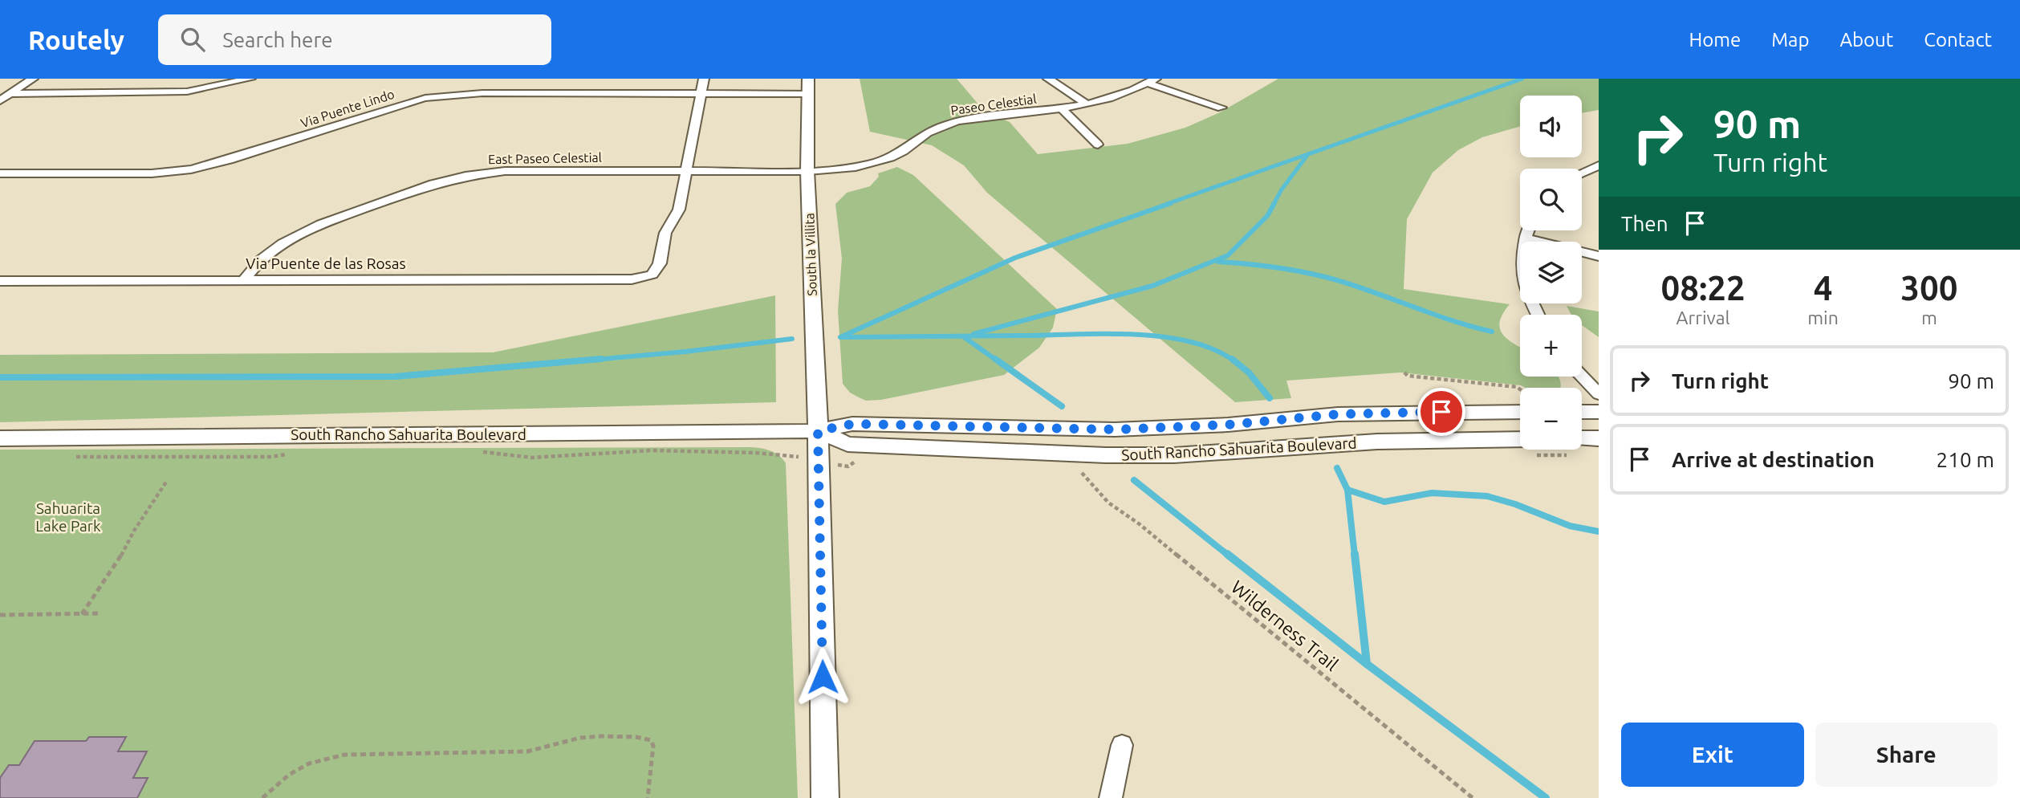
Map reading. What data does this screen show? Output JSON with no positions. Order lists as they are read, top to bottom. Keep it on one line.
{"streets":{"street":["Paseo Celestial","Via Puente Lindo","East Paseo Celestial","South la Villita","Via Puente de las Rosas","South Rancho Sahuarita Boulevard"],"path":["Wilderness Trail"]},"crossings":[["Paseo Celestial","East Paseo Celestial"],["Paseo Celestial","South la Villita"],["Via Puente Lindo","South la Villita"],["East Paseo Celestial","South la Villita"],["East Paseo Celestial","Via Puente de las Rosas"],["South la Villita","South Rancho Sahuarita Boulevard"]],"parks":["Sahuarita Lake Park"],"page":{"header":"Routely","search":"Search here","nav":["Home","Map","About","Contact"],"turn":["90 m","Turn right"],"map_buttons":["+","−"],"then":"Then","eta":["08:22","Arrival","4","min","300","m"],"list":[{"name":"Turn right","value":"90 m"},{"name":"Arrive at destination","value":"210 m"}],"buttons":["Exit","Share"]}}
